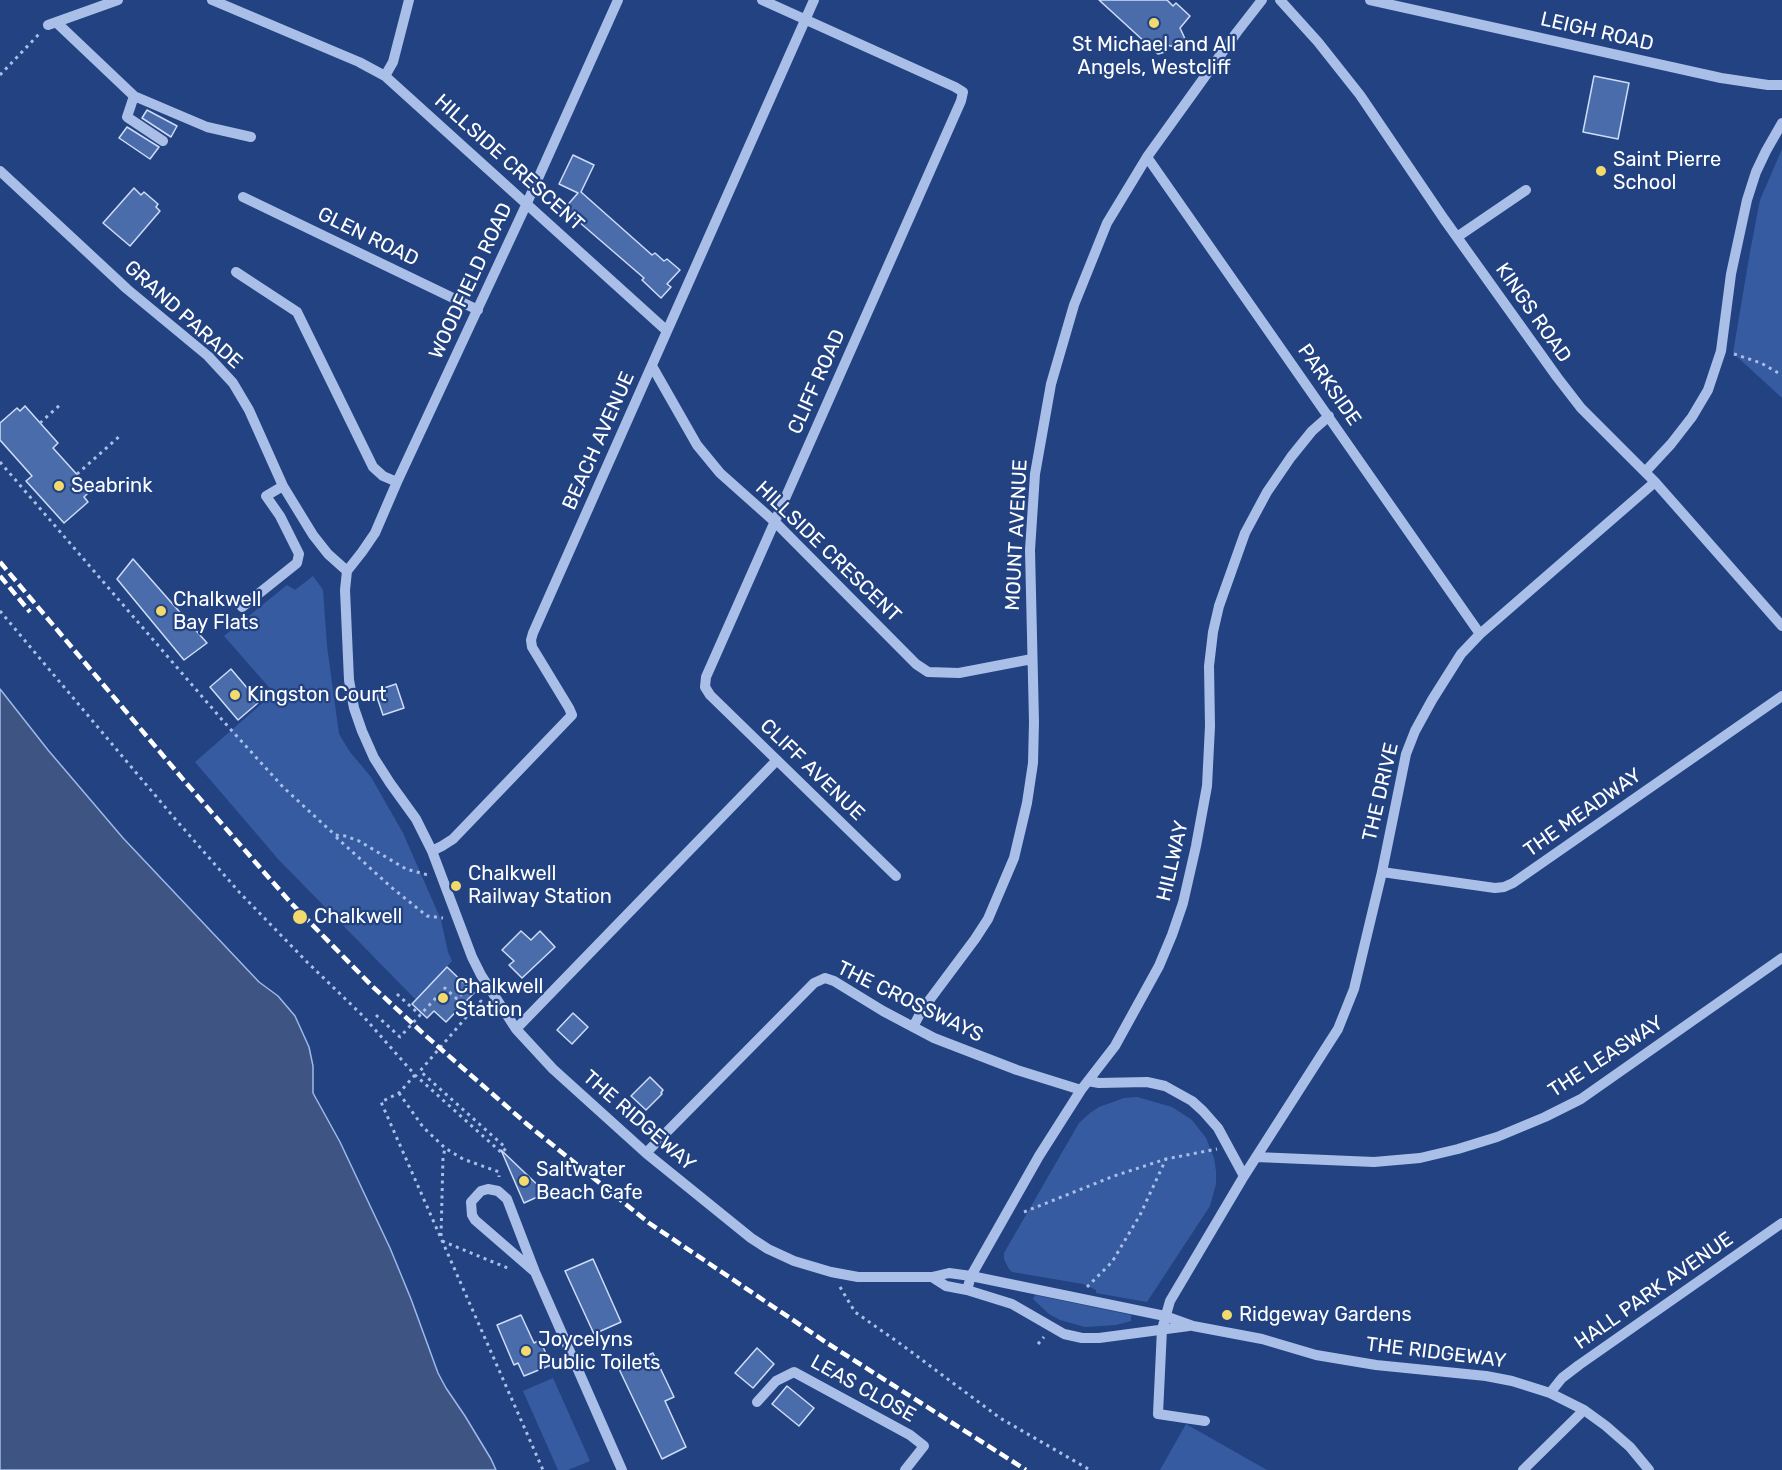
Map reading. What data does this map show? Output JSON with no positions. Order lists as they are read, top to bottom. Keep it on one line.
{"streets":{"street":["LEIGH ROAD","HILLSIDE CRESCENT","GLEN ROAD","WOODFIELD ROAD","KINGS ROAD","GRAND PARADE","CLIFF ROAD","PARKSIDE","BEACH AVENUE","MOUNT AVENUE","CLIFF AVENUE","THE DRIVE","THE MEADWAY","HILLWAY","THE CROSSWAYS","THE LEASWAY","THE RIDGEWAY","HALL PARK AVENUE","LEAS CLOSE"]},"crossings":[["HILLSIDE CRESCENT","WOODFIELD ROAD"],["HILLSIDE CRESCENT","CLIFF ROAD"],["HILLSIDE CRESCENT","BEACH AVENUE"],["HILLSIDE CRESCENT","MOUNT AVENUE"],["GLEN ROAD","WOODFIELD ROAD"],["WOODFIELD ROAD","GRAND PARADE"],["WOODFIELD ROAD","THE RIDGEWAY"],["KINGS ROAD","THE DRIVE"],["GRAND PARADE","THE RIDGEWAY"],["CLIFF ROAD","BEACH AVENUE"],["CLIFF ROAD","CLIFF AVENUE"],["PARKSIDE","MOUNT AVENUE"],["PARKSIDE","THE DRIVE"],["PARKSIDE","HILLWAY"],["BEACH AVENUE","THE RIDGEWAY"],["MOUNT AVENUE","THE CROSSWAYS"],["THE DRIVE","THE MEADWAY"],["THE DRIVE","THE LEASWAY"],["HILLWAY","THE CROSSWAYS"],["HILLWAY","THE RIDGEWAY"],["THE CROSSWAYS","THE RIDGEWAY"],["THE RIDGEWAY","HALL PARK AVENUE"]],"places":["St Michael and All Angels, Westcliff","Saint Pierre School","Seabrink","Chalkwell Bay Flats","Kingston Court","Chalkwell Railway Station","Chalkwell","Chalkwell Station","Saltwater Beach Cafe","Ridgeway Gardens","Joycelyns Public Toilets"]}
